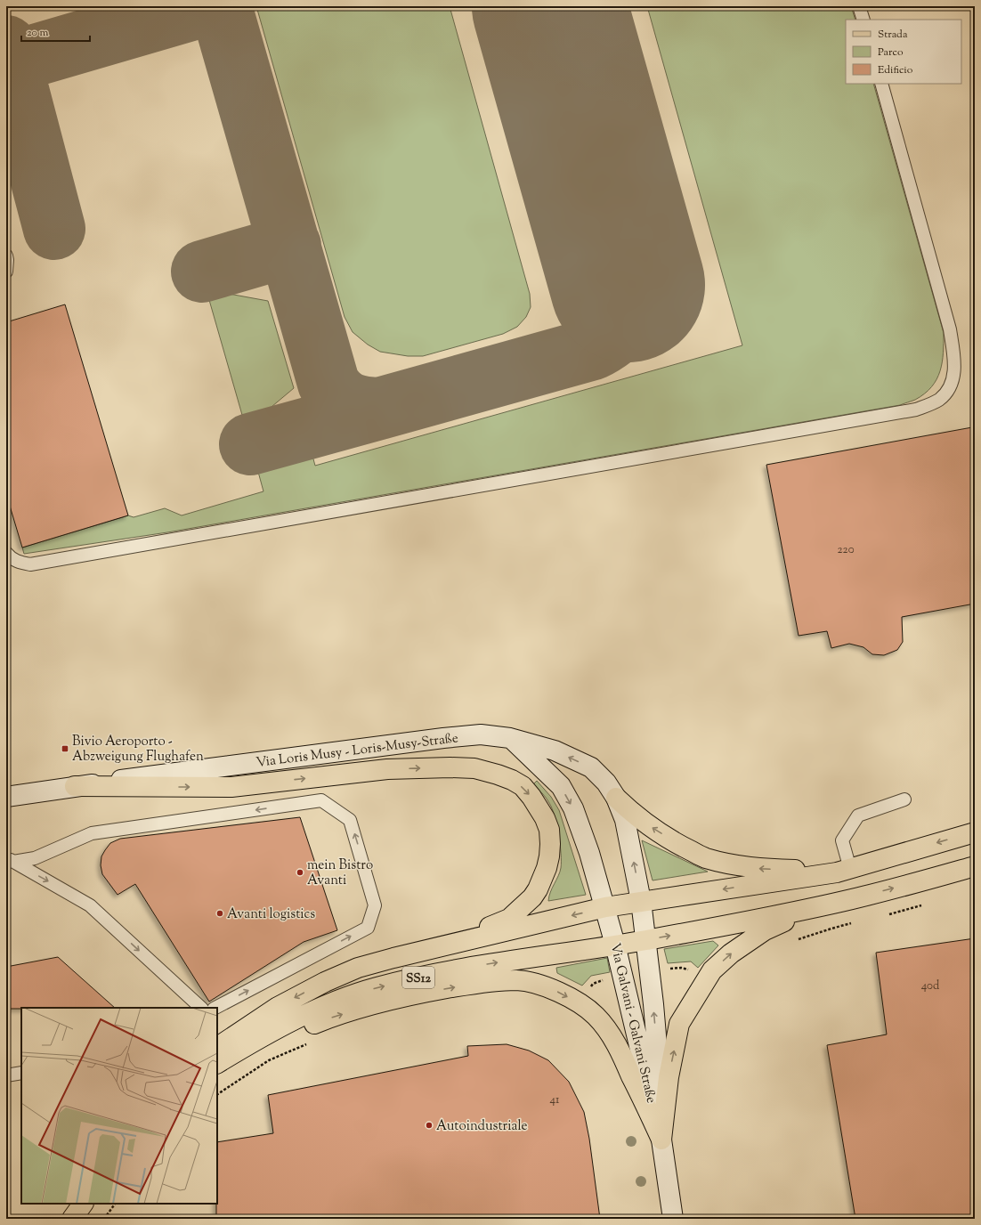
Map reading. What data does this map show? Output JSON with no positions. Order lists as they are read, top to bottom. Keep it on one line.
{"streets":{"main road":["SS12"],"street":["Via Loris Musy - Loris-Musy-Straße","Via Galvani - Galvani Straße"]},"crossings":[["Via Loris Musy - Loris-Musy-Straße","SS12"],["Via Loris Musy - Loris-Musy-Straße","Via Galvani - Galvani Straße"],["SS12","Via Galvani - Galvani Straße"]],"places":{"transit":["Bivio Aeroporto - Abzweigung Flughafen"],"other":["mein Bistro Avanti","Avanti logistics","Autoindustriale"]},"house_numbers":["220","40d","41"],"legend":["Strada","Parco","Edificio"],"scale_bar":"20 m"}
